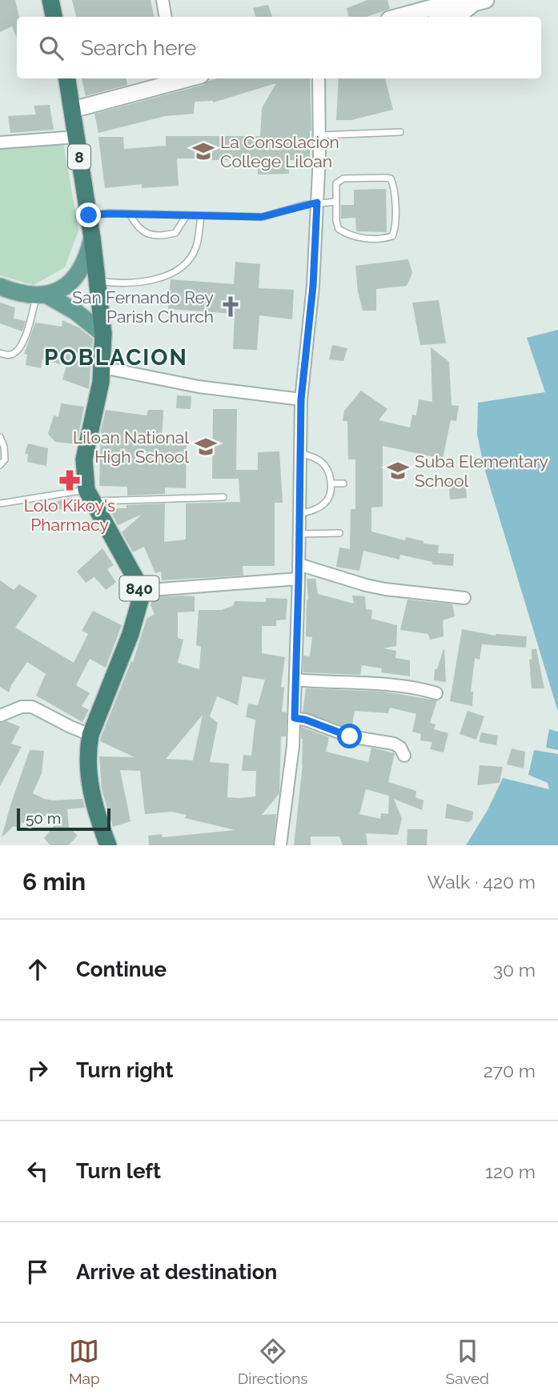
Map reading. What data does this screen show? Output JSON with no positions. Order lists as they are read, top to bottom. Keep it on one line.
{"streets":{"highway":["8","840"]},"crossings":[["8","840"]],"districts":["POBLACION"],"places":{"school or university":["La Consolacion College Liloan","Liloan National High School","Suba Elementary School"],"church":["San Fernando Rey Parish Church"],"pharmacy":["Lolo Kikoy's Pharmacy"]},"scale_bar":"50 m","page":{"search":"Search here","scale":"50 m","heading":["6 min","Walk · 420 m"],"list":[["Continue","30 m"],["Turn right","270 m"],["Turn left","120 m"],"Arrive at destination"],"nav":["Map","Directions","Saved"]}}
